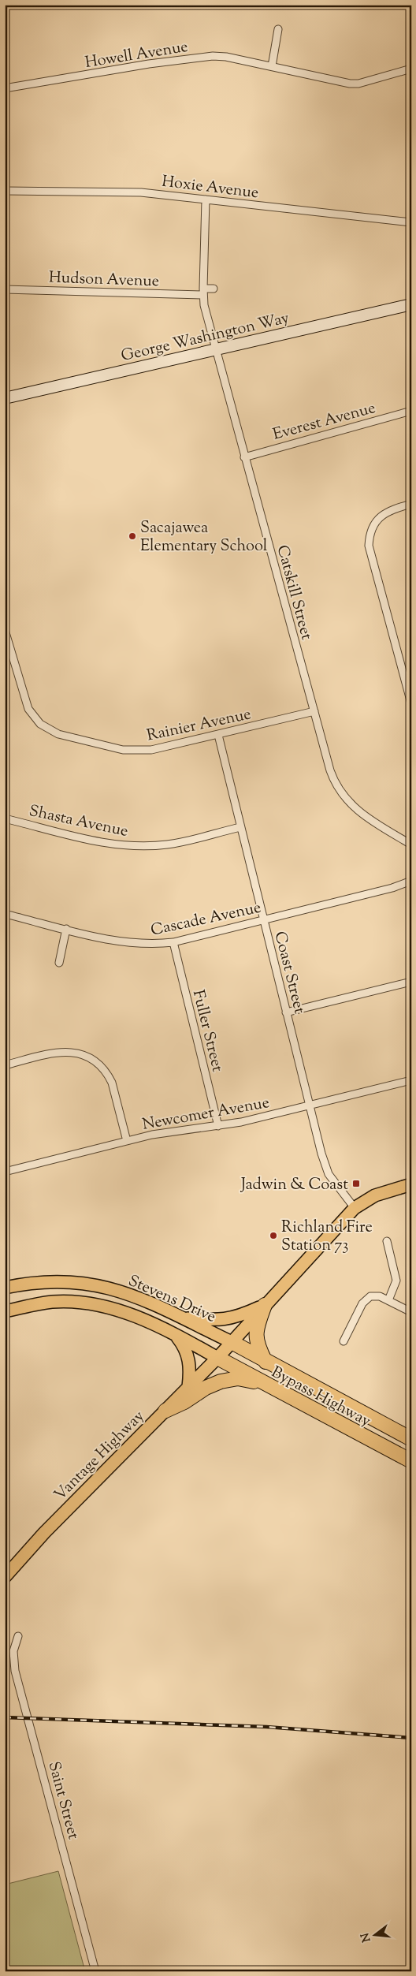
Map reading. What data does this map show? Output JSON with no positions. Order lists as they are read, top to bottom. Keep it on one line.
{"streets":{"highway":["Bypass Highway"],"main road":["George Washington Way","Stevens Drive","Vantage Highway"],"street":["Howell Avenue","Hoxie Avenue","Hudson Avenue","Everest Avenue","Catskill Street","Rainier Avenue","Shasta Avenue","Cascade Avenue","Coast Street","Fuller Street","Newcomer Avenue","Saint Street"]},"crossings":[["Hoxie Avenue","Catskill Street"],["Hudson Avenue","Catskill Street"],["George Washington Way","Catskill Street"],["Everest Avenue","Catskill Street"],["Catskill Street","Rainier Avenue"],["Rainier Avenue","Coast Street"],["Shasta Avenue","Coast Street"],["Cascade Avenue","Coast Street"],["Cascade Avenue","Fuller Street"],["Coast Street","Newcomer Avenue"],["Coast Street","Vantage Highway"],["Fuller Street","Newcomer Avenue"],["Stevens Drive","Bypass Highway"],["Stevens Drive","Vantage Highway"],["Bypass Highway","Vantage Highway"]],"places":{"other":["Sacajawea Elementary School","Richland Fire Station 73"],"transit":["Jadwin & Coast"]},"north":"left"}
